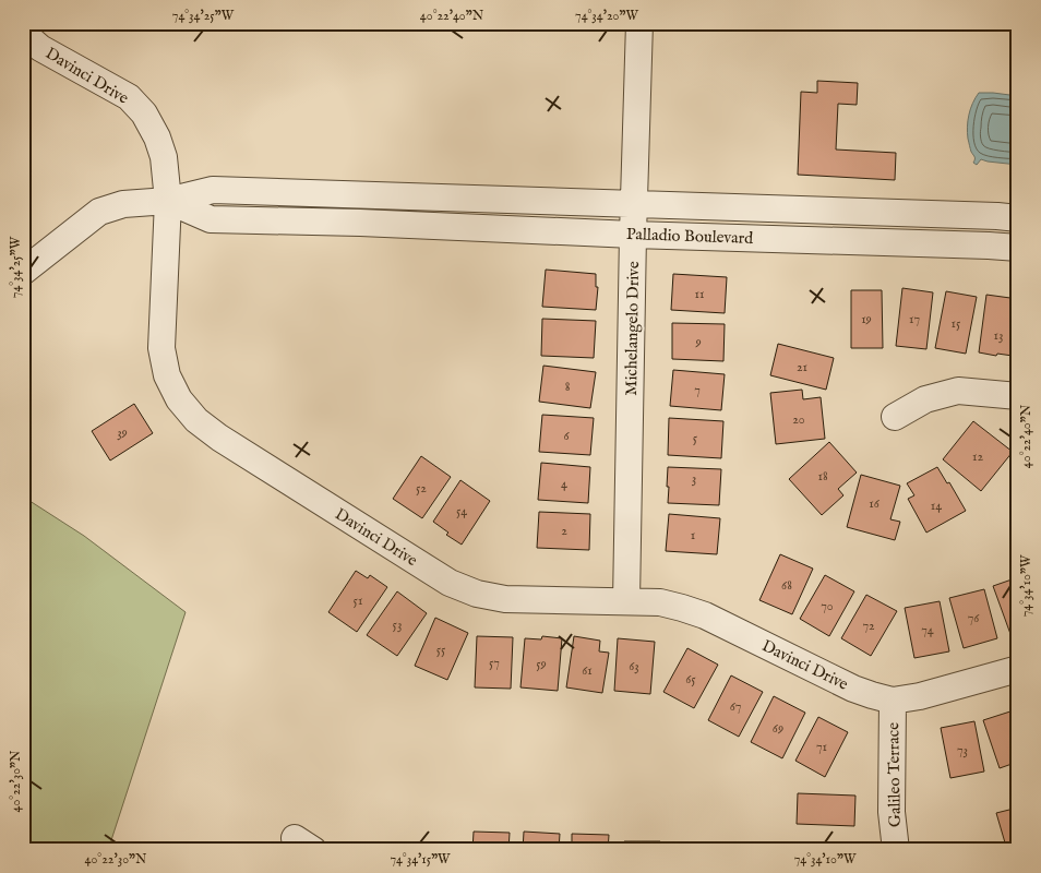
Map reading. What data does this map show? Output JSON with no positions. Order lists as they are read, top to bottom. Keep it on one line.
{"streets":{"street":["Davinci Drive","Palladio Boulevard","Michelangelo Drive","Galileo Terrace"]},"crossings":[["Davinci Drive","Palladio Boulevard"],["Davinci Drive","Michelangelo Drive"],["Davinci Drive","Galileo Terrace"],["Palladio Boulevard","Michelangelo Drive"]],"house_numbers":["11","19","17","15","13","9","21","8","7","20","39","6","5","12","18","3","4","52","16","14","54","2","1","68","51","70","76","53","72","74","55","57","59","63","61","65","67","69","71","73"],"coordinates":["74°34'25\"W","40°22'40\"N","74°34'20\"W","74°34'10\"W","40°22'30\"N","74°34'15\"W"]}
